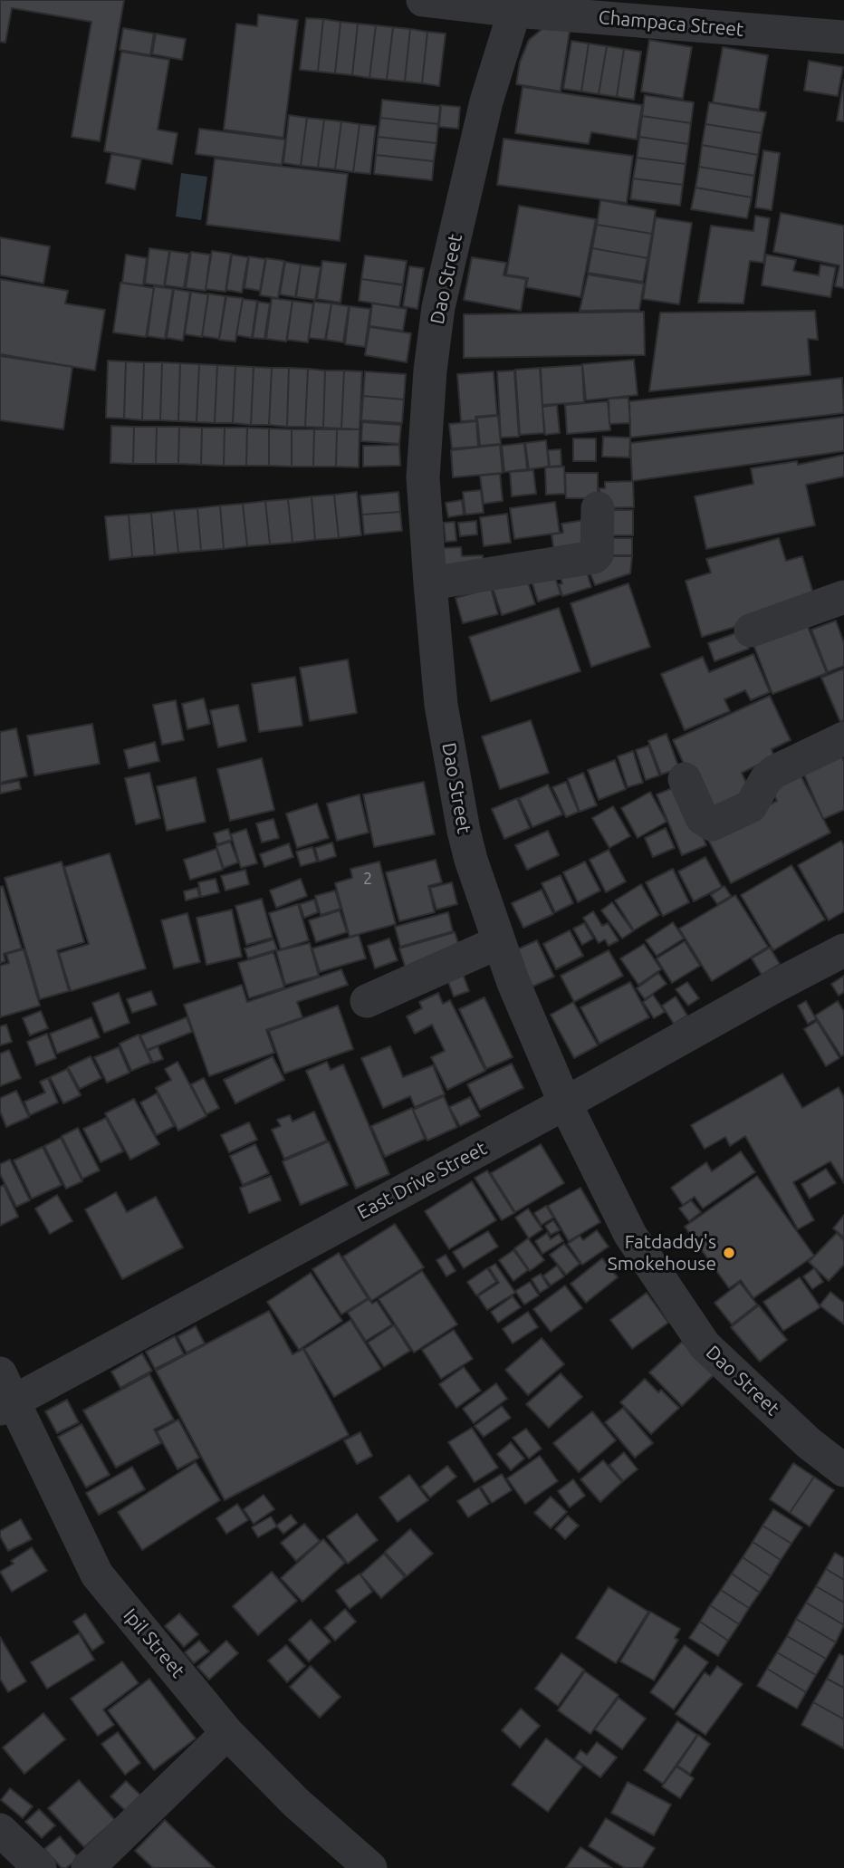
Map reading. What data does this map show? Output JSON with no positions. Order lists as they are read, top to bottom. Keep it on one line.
{"streets":{"street":["Champaca Street","Dao Street","East Drive Street","Ipil Street"]},"crossings":[["Champaca Street","Dao Street"],["Dao Street","East Drive Street"],["East Drive Street","Ipil Street"]],"places":["Fatdaddy's Smokehouse"],"house_numbers":["2"]}
